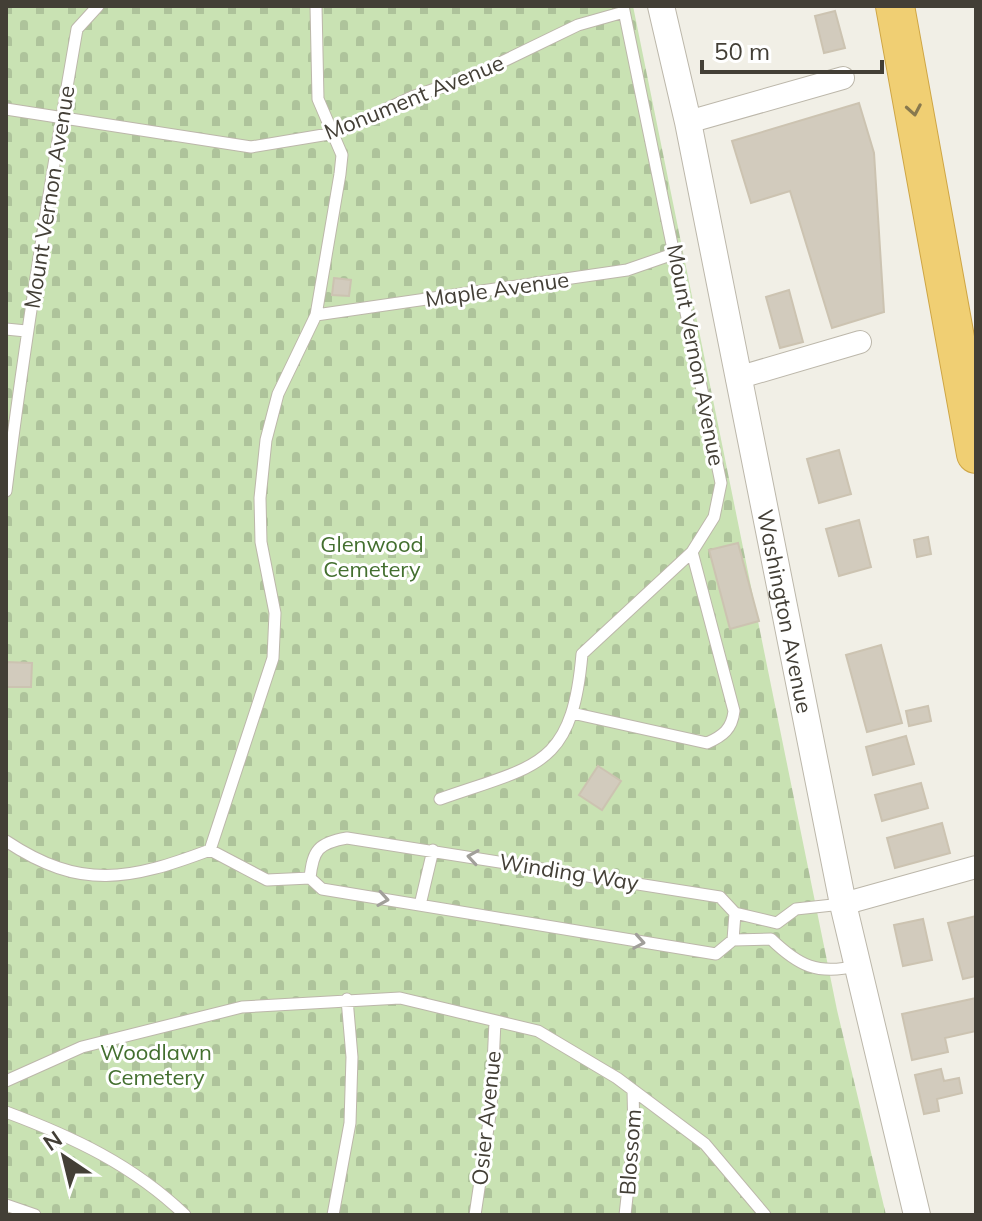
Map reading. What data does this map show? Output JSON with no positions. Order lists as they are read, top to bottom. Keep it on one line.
{"streets":{"street":["Washington Avenue"],"lane":["Monument Avenue","Mount Vernon Avenue","Maple Avenue","Winding Way","Osier Avenue","Blossom"]},"crossings":[["Monument Avenue","Mount Vernon Avenue"],["Mount Vernon Avenue","Maple Avenue"],["Washington Avenue","Winding Way"]],"parks":["Glenwood Cemetery","Woodlawn Cemetery"],"scale_bar":"50 m","north":"top left"}
